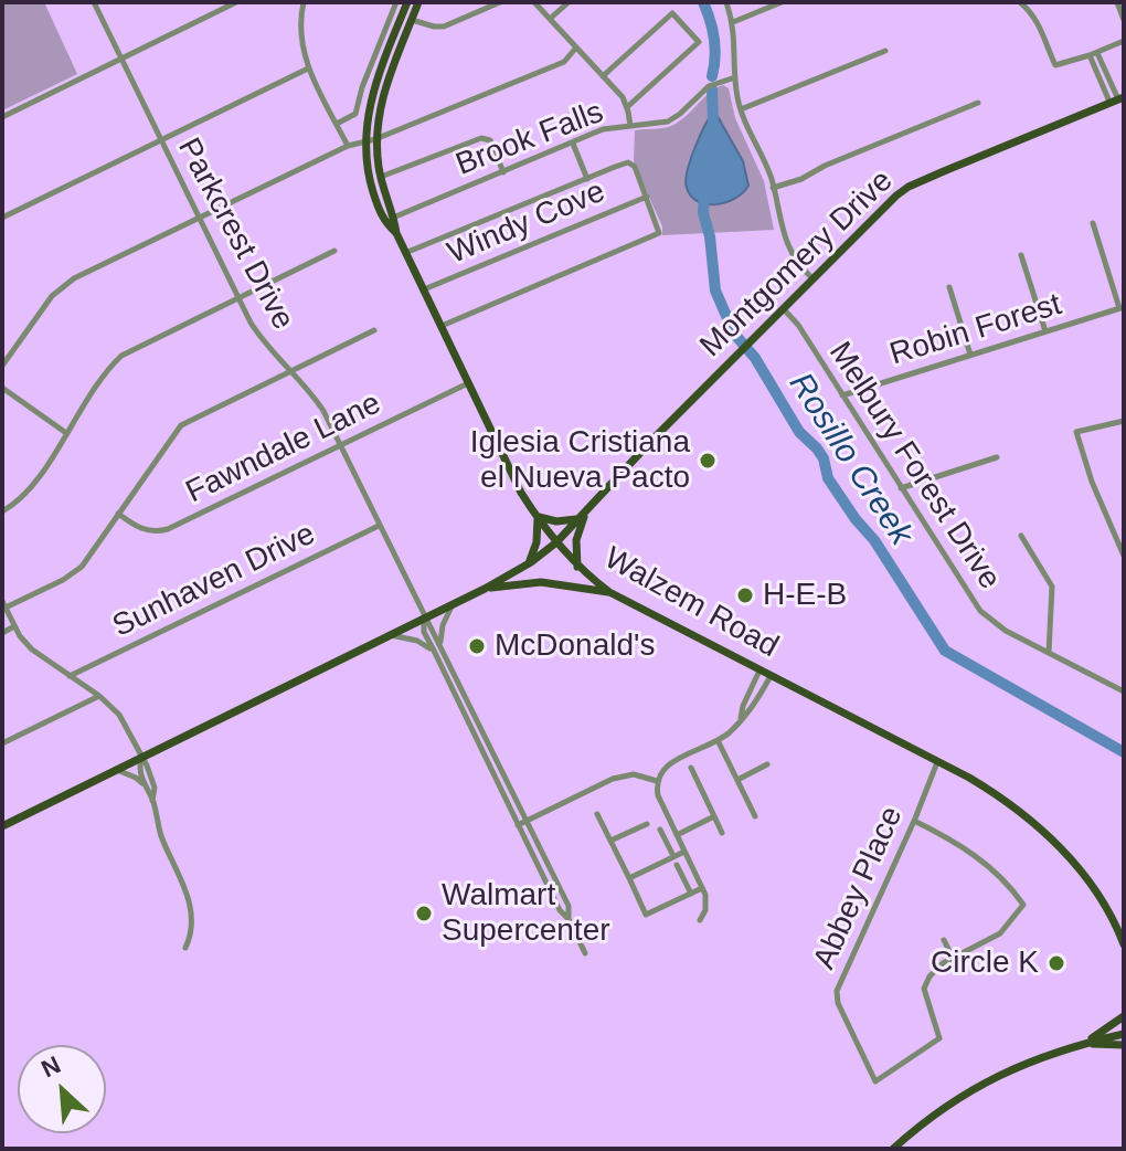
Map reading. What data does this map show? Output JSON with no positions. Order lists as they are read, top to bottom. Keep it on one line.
{"streets":{"main road":["Montgomery Drive","Walzem Road"],"street":["Brook Falls","Windy Cove","Parkcrest Drive","Robin Forest","Fawndale Lane","Melbury Forest Drive","Sunhaven Drive","Abbey Place"]},"crossings":[["Windy Cove","Walzem Road"],["Parkcrest Drive","Fawndale Lane"],["Parkcrest Drive","Sunhaven Drive"],["Montgomery Drive","Melbury Forest Drive"],["Montgomery Drive","Walzem Road"],["Robin Forest","Melbury Forest Drive"],["Fawndale Lane","Walzem Road"],["Walzem Road","Abbey Place"]],"water":["Rosillo Creek"],"places":["Iglesia Cristiana el Nueva Pacto","H-E-B","McDonald's","Walmart Supercenter","Circle K"],"north":"top left"}
